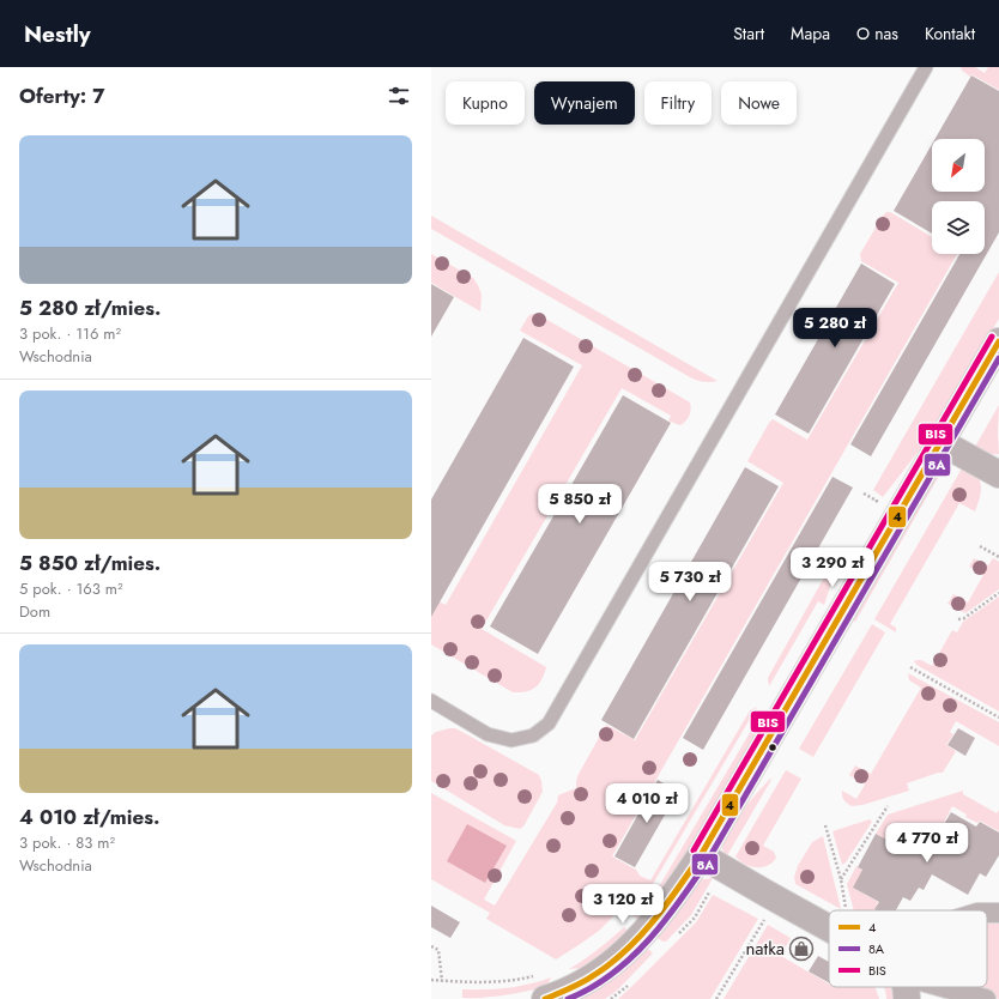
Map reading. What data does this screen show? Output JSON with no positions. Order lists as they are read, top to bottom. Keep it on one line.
{"places":{"shop":["natka"]},"lines":["transit line BIS","transit line 4","transit line 8A"],"legend":["4","8A","BIS"],"north":"bottom left","page":{"header":"Nestly","nav":["Start","Mapa","O nas","Kontakt"],"heading":"Oferty: 7","chip":["Kupno","Wynajem","Filtry","Nowe"],"list":[{"name":"5 280 zł/mies.","note":"3 pok. · 116 m² · Wschodnia"},{"name":"5 850 zł/mies.","note":"5 pok. · 163 m² · Dom"},{"name":"4 010 zł/mies.","note":"3 pok. · 83 m² · Wschodnia"}],"price":["5 280 zł","5 850 zł","3 290 zł","5 730 zł","4 010 zł","4 770 zł","3 120 zł"]}}
